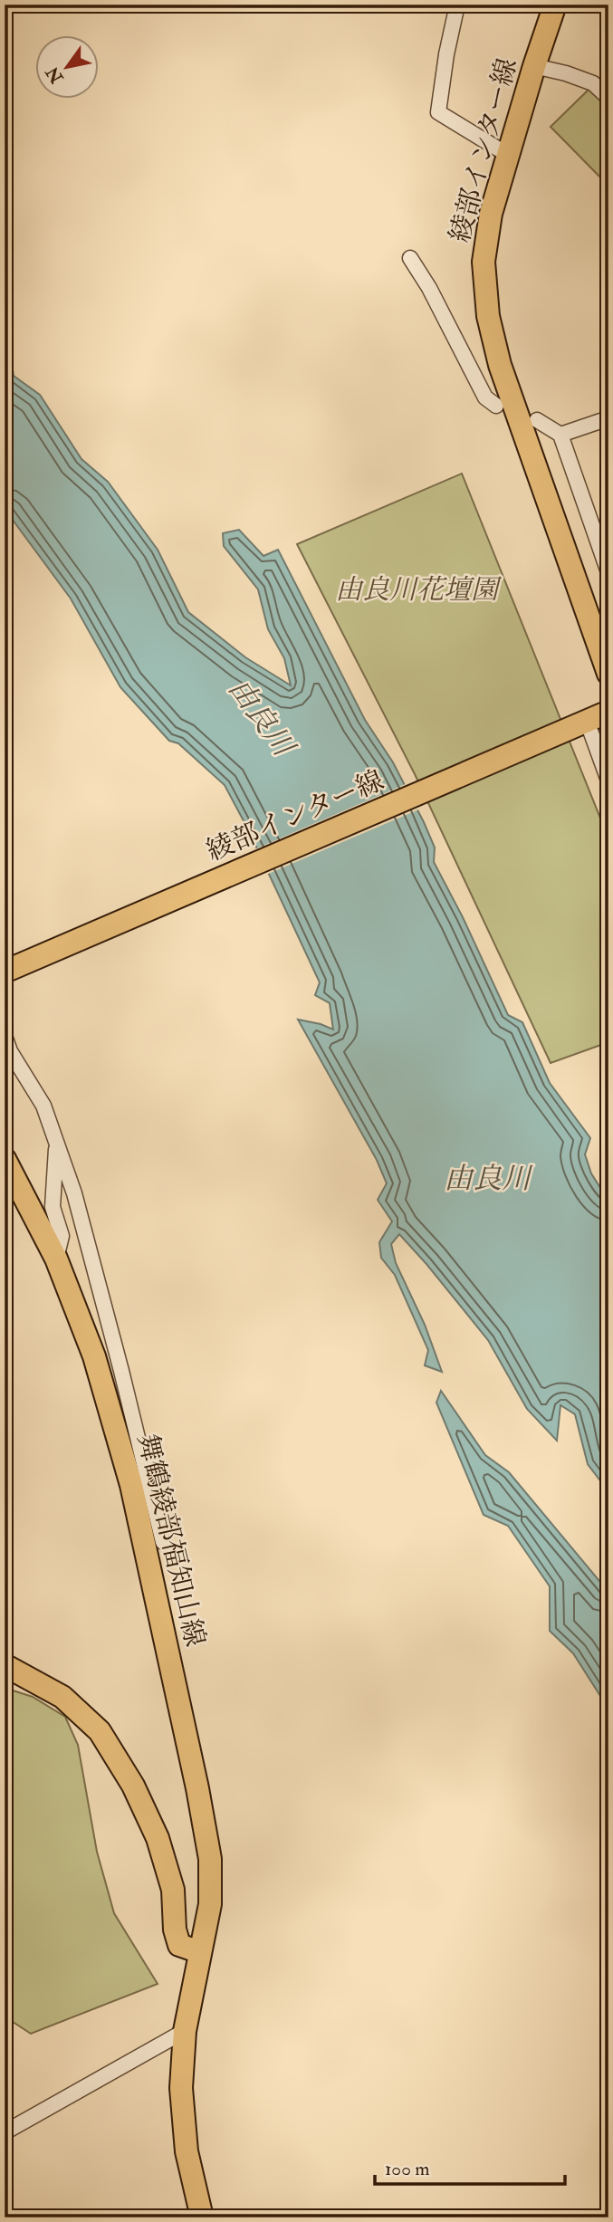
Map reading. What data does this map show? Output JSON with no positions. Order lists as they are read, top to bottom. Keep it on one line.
{"streets":{"main road":["綾部インター線","舞鶴綾部福知山線"]},"water":["由良川"],"parks":["由良川花壇園"],"scale_bar":"100 m","north":"bottom left"}
